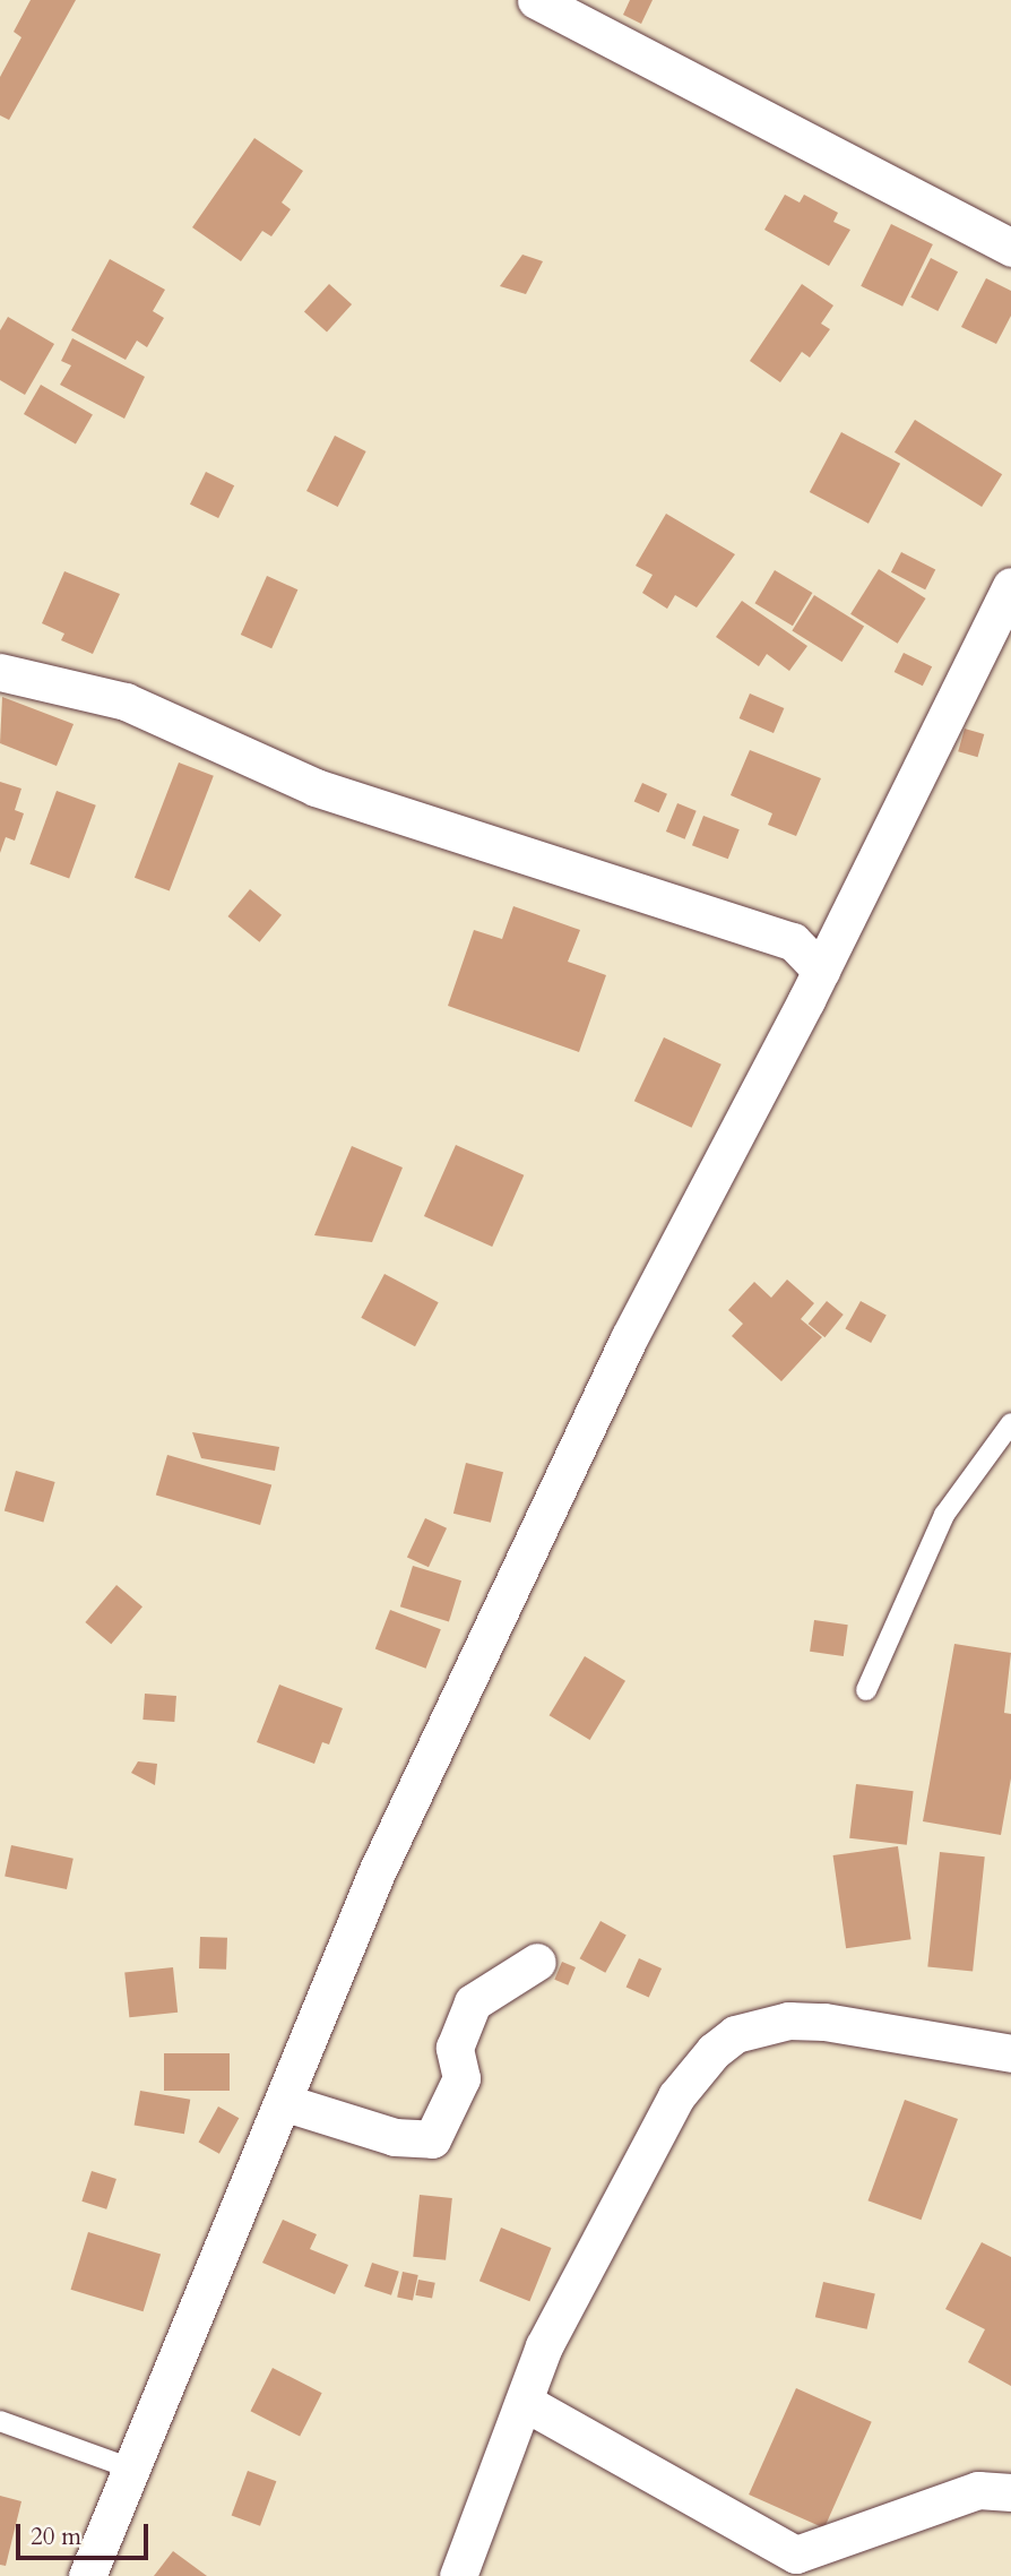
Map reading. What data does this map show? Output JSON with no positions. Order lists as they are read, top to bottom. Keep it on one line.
{"scale_bar":"20 m"}
